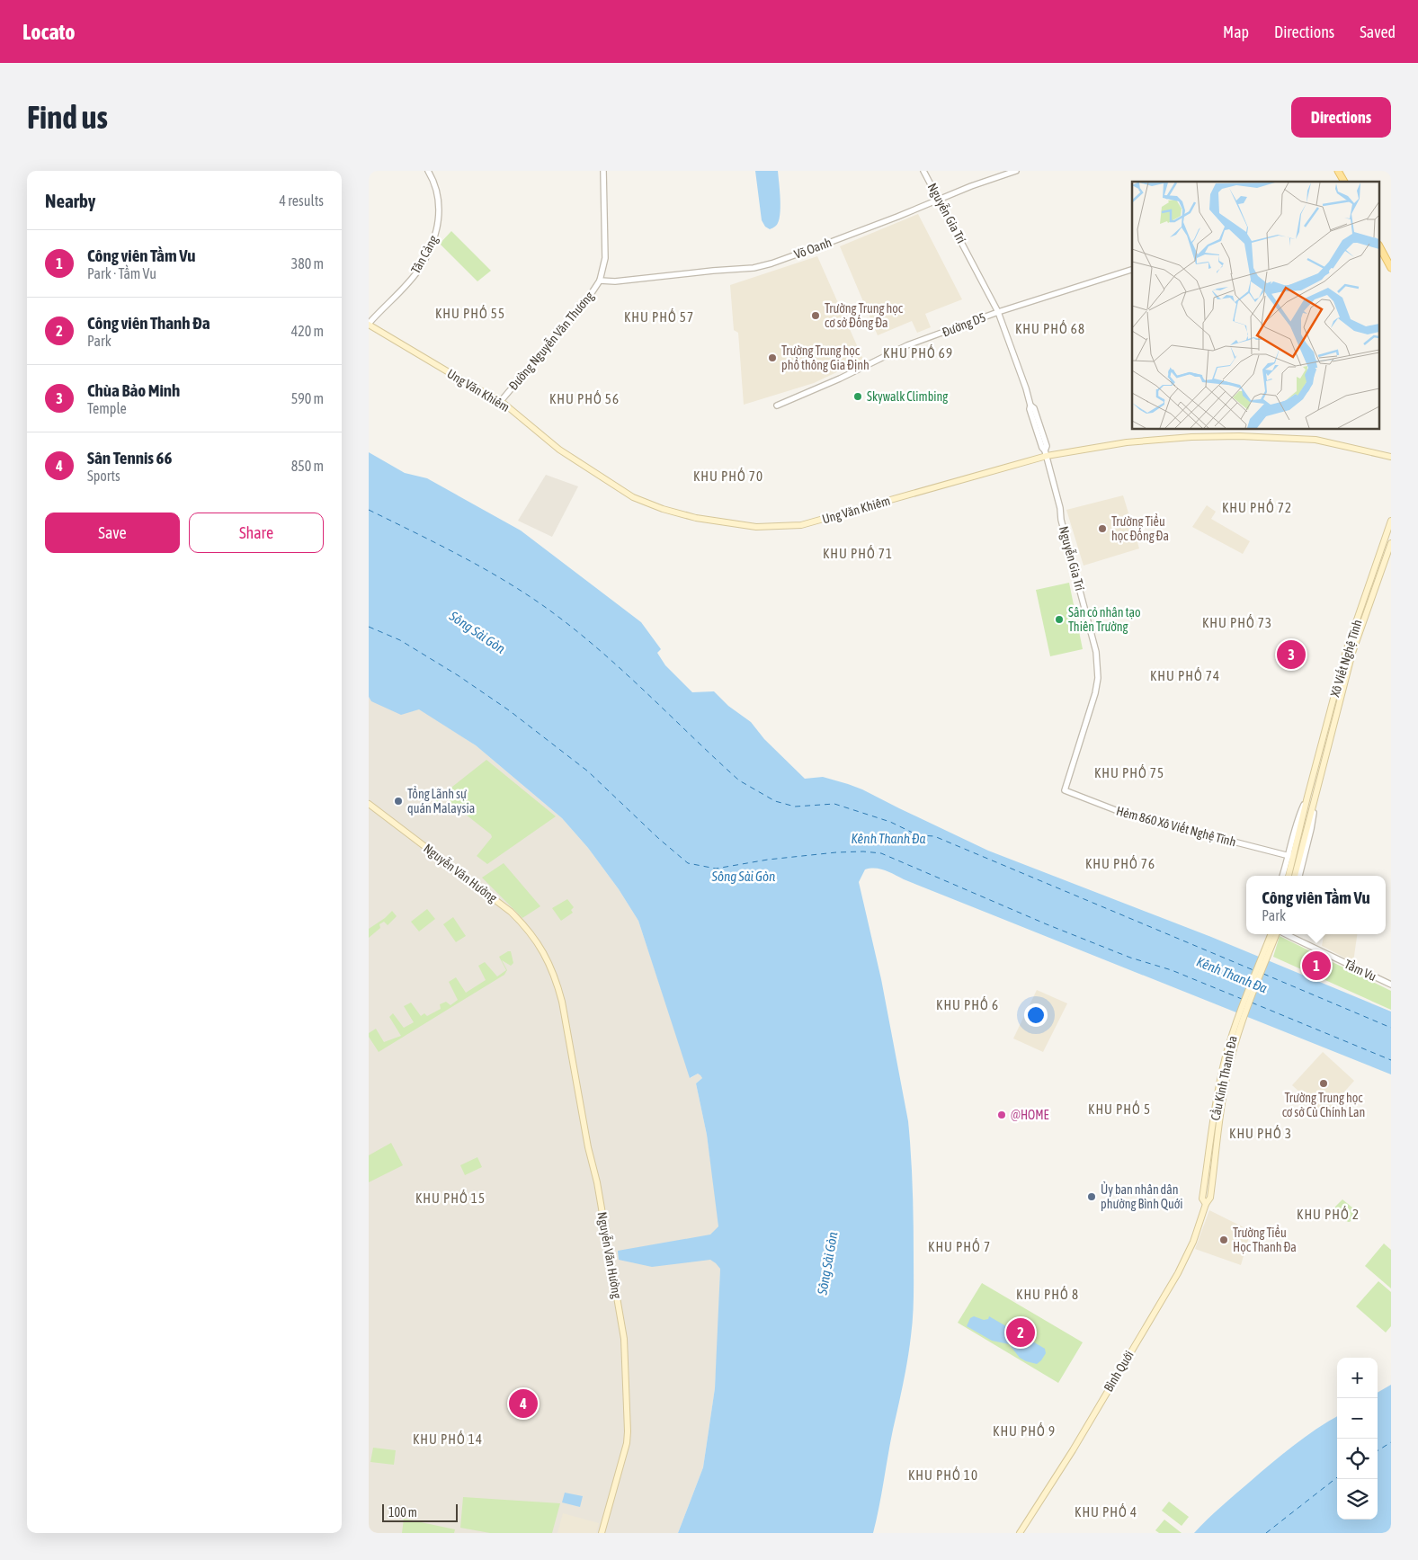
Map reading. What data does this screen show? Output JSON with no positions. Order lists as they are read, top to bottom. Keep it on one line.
{"streets":{"main road":["Ung Văn Khiêm","Xô Viết Nghệ Tĩnh","Nguyễn Văn Hưởng","Cầu Kinh Thanh Đa","Bình Quới"],"street":["Nguyễn Gia Trí","Võ Oanh","Tân Cảng","Đường D5","Đường Nguyễn Văn Thương","Hẻm 860 Xô Viết Nghệ Tĩnh","Tầm Vu"]},"crossings":[["Nguyễn Gia Trí","Võ Oanh"],["Nguyễn Gia Trí","Đường D5"],["Nguyễn Gia Trí","Ung Văn Khiêm"],["Nguyễn Gia Trí","Hẻm 860 Xô Viết Nghệ Tĩnh"],["Võ Oanh","Đường Nguyễn Văn Thương"],["Tân Cảng","Ung Văn Khiêm"],["Đường Nguyễn Văn Thương","Ung Văn Khiêm"],["Xô Viết Nghệ Tĩnh","Hẻm 860 Xô Viết Nghệ Tĩnh"],["Cầu Kinh Thanh Đa","Bình Quới"]],"districts":["KHU PHỐ 55","KHU PHỐ 57","KHU PHỐ 68","KHU PHỐ 69","KHU PHỐ 56","KHU PHỐ 70","KHU PHỐ 72","KHU PHỐ 71","KHU PHỐ 73","KHU PHỐ 74","KHU PHỐ 75","KHU PHỐ 76","KHU PHỐ 6","KHU PHỐ 5","KHU PHỐ 3","KHU PHỐ 15","KHU PHỐ 2","KHU PHỐ 7","KHU PHỐ 8","KHU PHỐ 9","KHU PHỐ 14","KHU PHỐ 10","KHU PHỐ 4"],"water":["Sông Sài Gòn","Kênh Thanh Đa"],"places":["Trường Trung học cơ sở Đống Đa","Trường Trung học phổ thông Gia Định","Skywalk Climbing","Trường Tiểu học Đống Đa","Sân cỏ nhân tạo Thiên Trường","Tổng Lãnh sự quán Malaysia","Trường Trung học cơ sở Cù Chính Lan","@HOME","Ủy ban nhân dân phường Bình Quới","Trường Tiểu Học Thanh Đa"],"scale_bar":"100 m","page":{"header":"Locato","nav":["Map","Directions","Saved"],"buttons":["Directions",["Save","Share"]],"title":"Find us","heading":["Nearby","4 results"],"list":[{"mark":"1","name":"Công viên Tầm Vu","note":"Park · Tầm Vu","value":"380 m"},{"mark":"2","name":"Công viên Thanh Đa","note":"Park","value":"420 m"},{"mark":"3","name":"Chùa Bảo Minh","note":"Temple","value":"590 m"},{"mark":"4","name":"Sân Tennis 66","note":"Sports","value":"850 m"}],"pins":["3","1","2","4"],"popup":["Công viên Tầm Vu","Park"],"map_buttons":["+","−"],"scale":"100 m"}}
